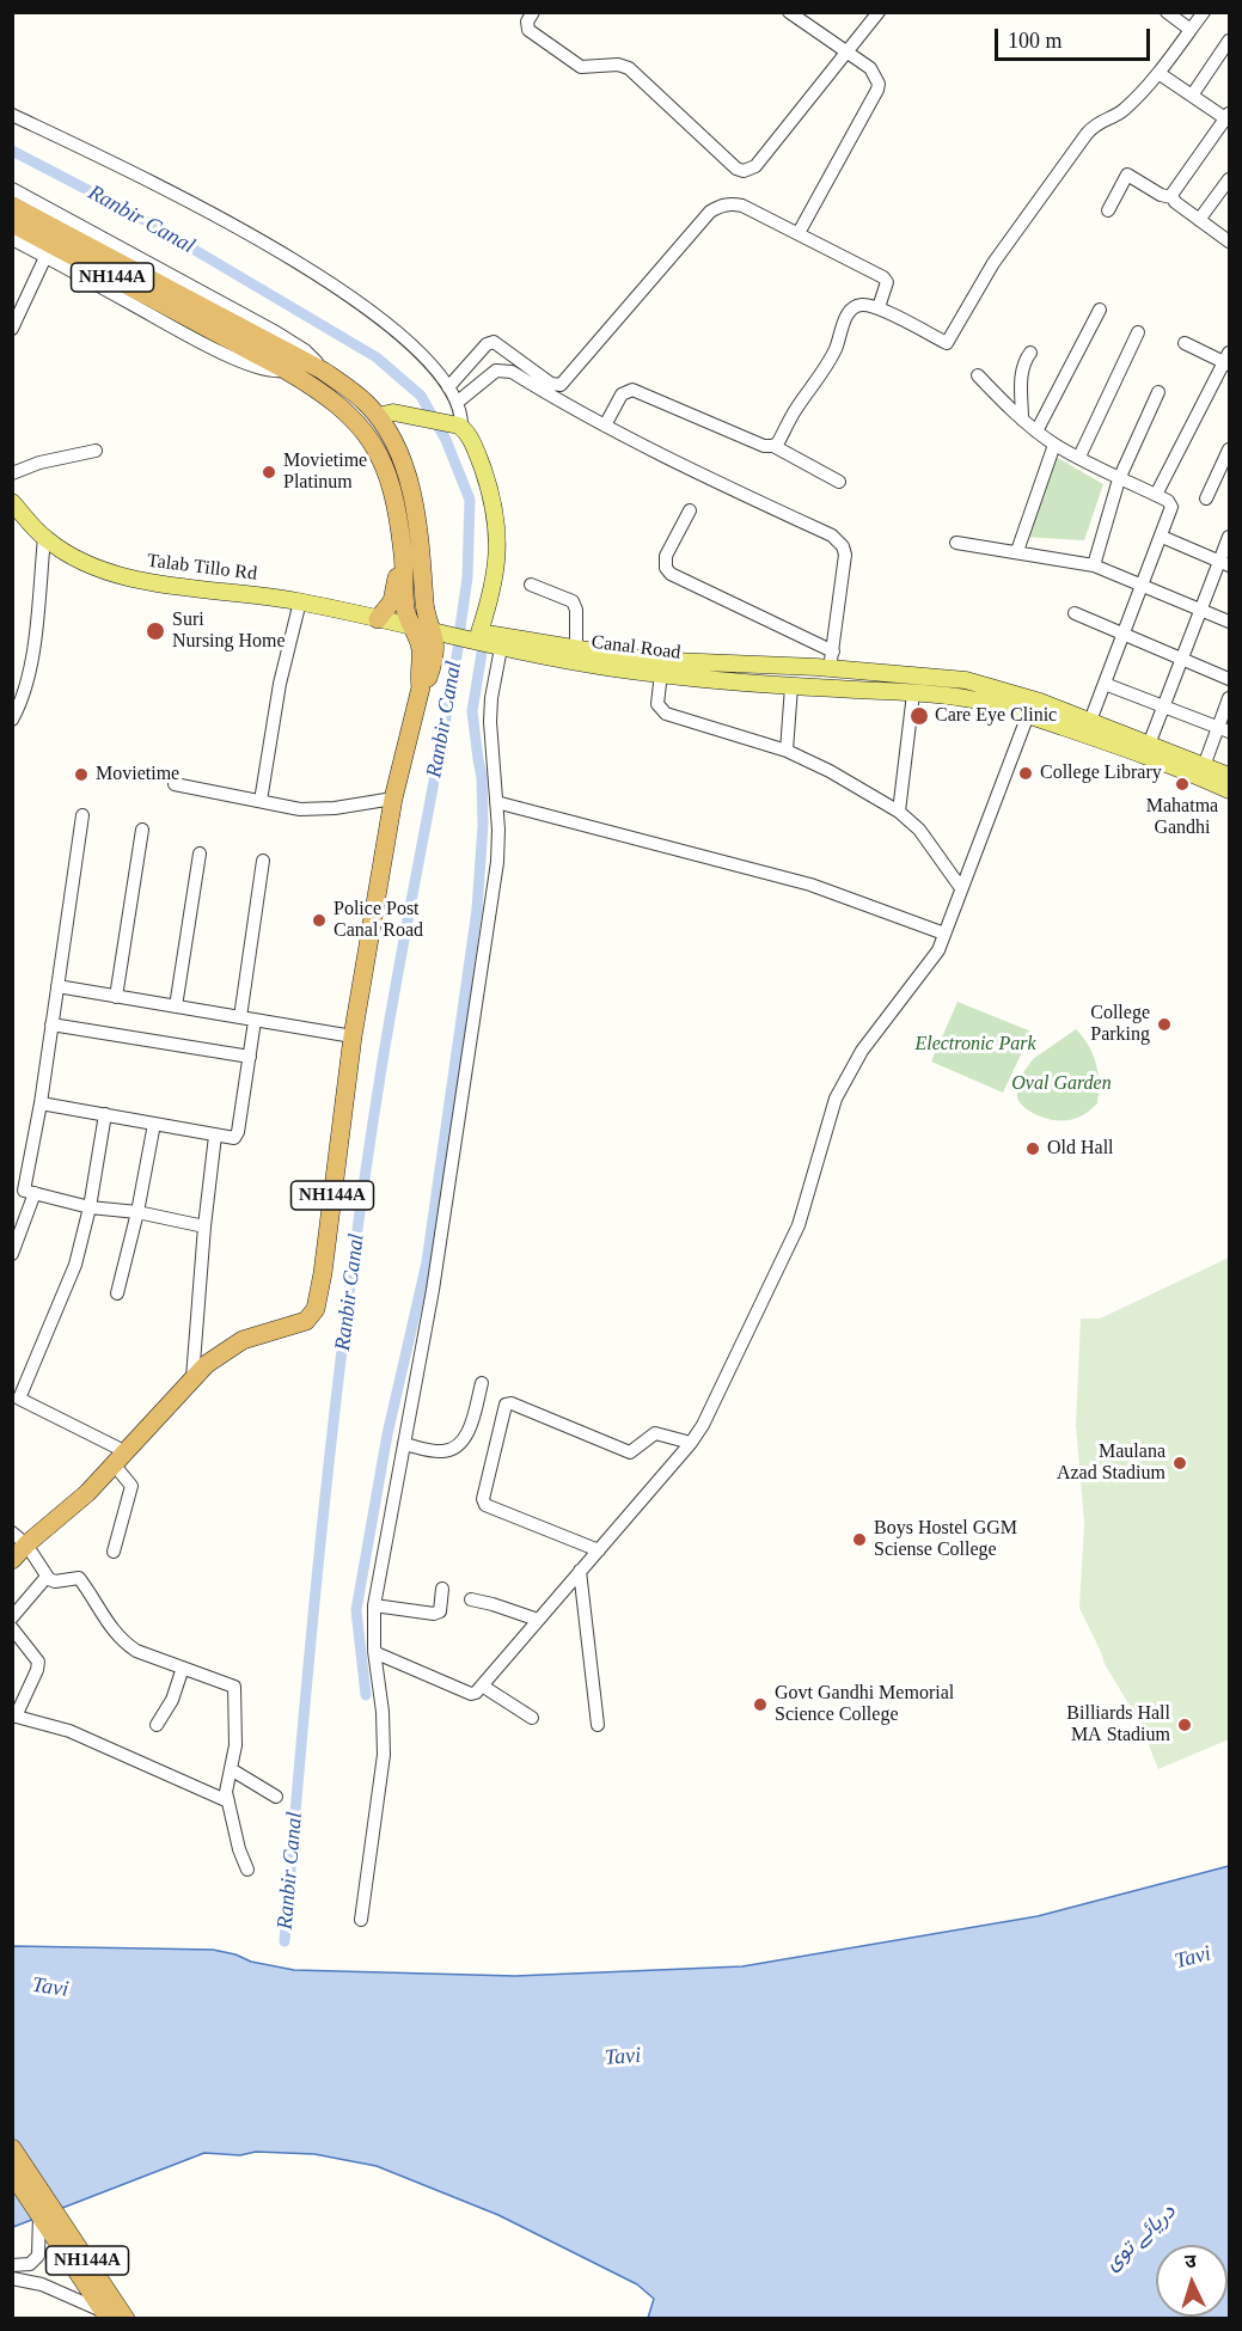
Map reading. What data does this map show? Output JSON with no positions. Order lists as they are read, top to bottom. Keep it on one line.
{"streets":{"highway":["NH144A"],"main road":["Talab Tillo Rd","Canal Road"]},"crossings":[["NH144A","Talab Tillo Rd"],["NH144A","Canal Road"],["Talab Tillo Rd","Canal Road"]],"water":["Ranbir Canal","Tavi","دریائے توی"],"parks":["Electronic Park","Oval Garden"],"places":["Movietime Platinum","Suri Nursing Home","Care Eye Clinic","College Library","Movietime","Mahatma Gandhi","Police Post Canal Road","College Parking","Old Hall","Maulana Azad Stadium","Boys Hostel GGM Sciense College","Govt Gandhi Memorial Science College","Billiards Hall MA Stadium"],"scale_bar":"100 m","north":"top"}
